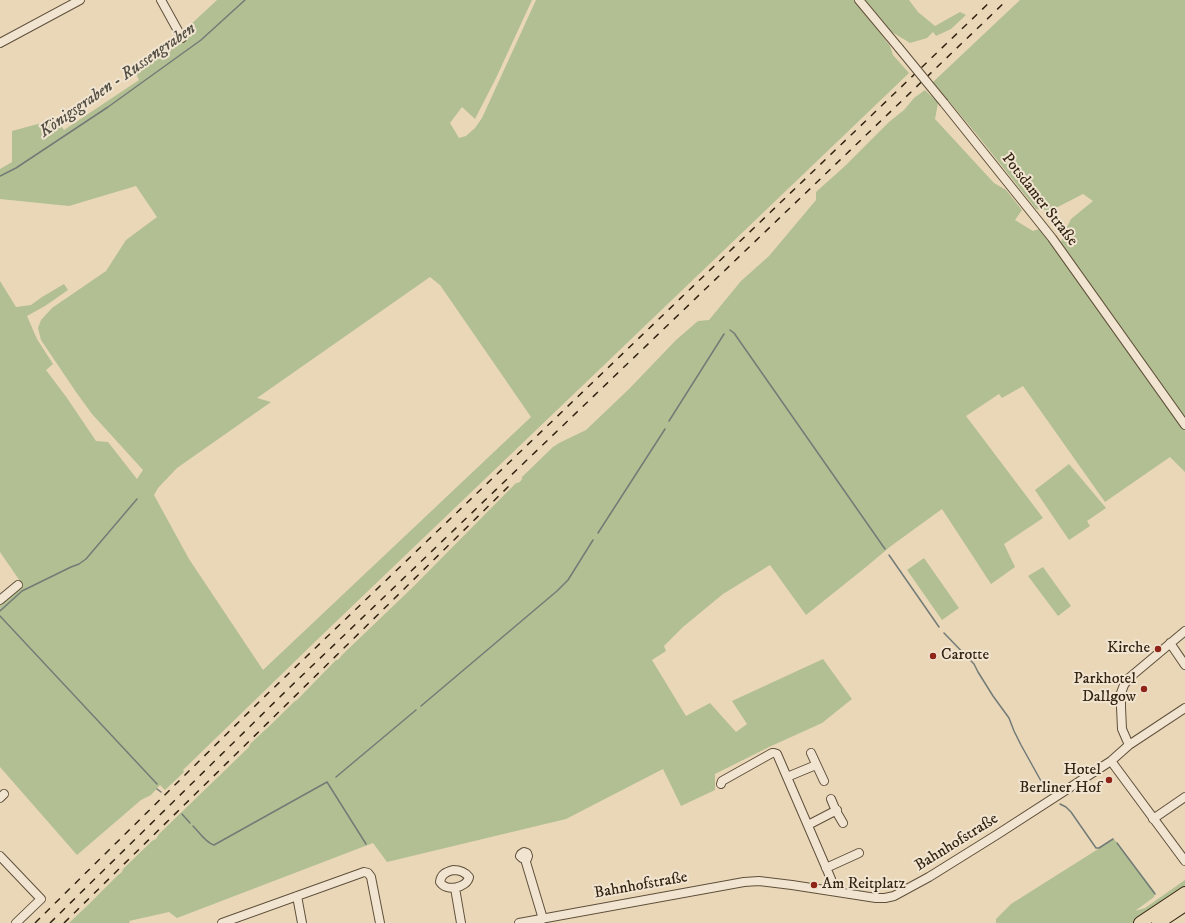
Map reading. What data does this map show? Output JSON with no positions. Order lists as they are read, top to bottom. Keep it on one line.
{"streets":{"street":["Potsdamer Straße","Bahnhofstraße"]},"water":["Königsgraben - Russengraben"],"places":["Kirche","Carotte","Parkhotel Dallgow","Hotel Berliner Hof","Am Reitplatz"]}
